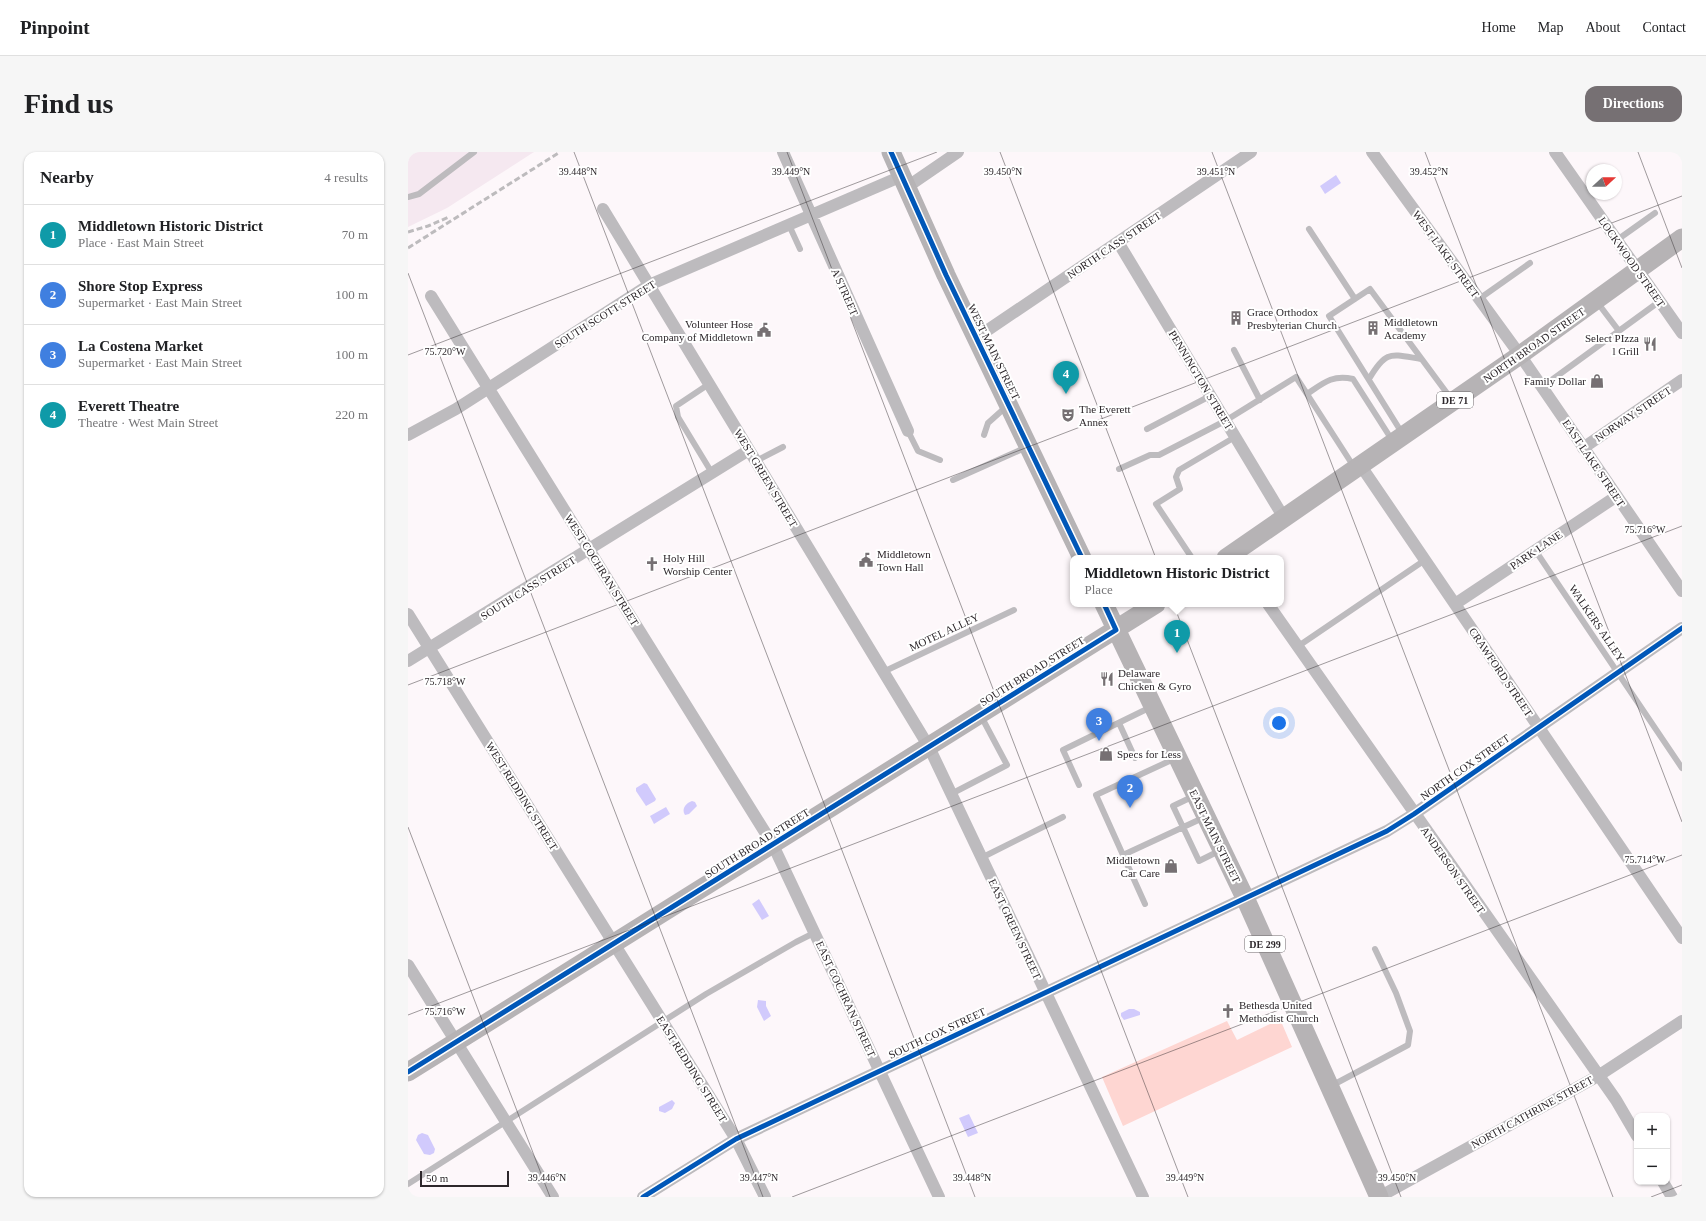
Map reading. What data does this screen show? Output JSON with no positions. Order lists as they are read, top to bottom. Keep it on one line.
{"streets":{"main road":["NORTH BROAD STREET","WEST MAIN STREET","DE 71","SOUTH BROAD STREET","EAST MAIN STREET","DE 299"],"street":["NORTH CASS STREET","WEST LAKE STREET","LOCKWOOD STREET","A STREET","SOUTH SCOTT STREET","PENNINGTON STREET","NORWAY STREET","EAST LAKE STREET","WEST GREEN STREET","PARK LANE","WEST COCHRAN STREET","SOUTH CASS STREET","CRAWFORD STREET","NORTH COX STREET","WEST REDDING STREET","ANDERSON STREET","EAST GREEN STREET","EAST COCHRAN STREET","SOUTH COX STREET","EAST REDDING STREET","NORTH CATHRINE STREET"],"lane":["WALKERS ALLEY","MOTEL ALLEY"]},"crossings":[["NORTH CASS STREET","WEST MAIN STREET"],["NORTH CASS STREET","PENNINGTON STREET"],["WEST LAKE STREET","NORTH BROAD STREET"],["WEST LAKE STREET","EAST LAKE STREET"],["LOCKWOOD STREET","NORTH BROAD STREET"],["A STREET","SOUTH SCOTT STREET"],["SOUTH SCOTT STREET","WEST MAIN STREET"],["SOUTH SCOTT STREET","WEST GREEN STREET"],["SOUTH SCOTT STREET","WEST COCHRAN STREET"],["NORTH BROAD STREET","PENNINGTON STREET"],["NORTH BROAD STREET","EAST LAKE STREET"],["NORTH BROAD STREET","CRAWFORD STREET"],["NORWAY STREET","EAST LAKE STREET"],["EAST LAKE STREET","PARK LANE"],["WEST GREEN STREET","SOUTH CASS STREET"],["WEST GREEN STREET","MOTEL ALLEY"],["WEST GREEN STREET","SOUTH BROAD STREET"],["WEST GREEN STREET","EAST GREEN STREET"],["PARK LANE","WALKERS ALLEY"],["PARK LANE","CRAWFORD STREET"],["WEST COCHRAN STREET","SOUTH CASS STREET"],["WEST COCHRAN STREET","SOUTH BROAD STREET"],["WEST COCHRAN STREET","EAST COCHRAN STREET"],["SOUTH CASS STREET","WEST REDDING STREET"],["WALKERS ALLEY","NORTH COX STREET"],["SOUTH BROAD STREET","WEST REDDING STREET"],["SOUTH BROAD STREET","EAST MAIN STREET"],["SOUTH BROAD STREET","EAST GREEN STREET"],["SOUTH BROAD STREET","DE 299"],["SOUTH BROAD STREET","EAST COCHRAN STREET"],["SOUTH BROAD STREET","EAST REDDING STREET"],["CRAWFORD STREET","NORTH COX STREET"],["NORTH COX STREET","EAST MAIN STREET"],["NORTH COX STREET","ANDERSON STREET"],["NORTH COX STREET","SOUTH COX STREET"],["WEST REDDING STREET","EAST REDDING STREET"],["EAST MAIN STREET","DE 299"],["EAST MAIN STREET","SOUTH COX STREET"],["EAST MAIN STREET","NORTH CATHRINE STREET"],["ANDERSON STREET","NORTH CATHRINE STREET"],["EAST GREEN STREET","SOUTH COX STREET"],["EAST COCHRAN STREET","SOUTH COX STREET"],["SOUTH COX STREET","EAST REDDING STREET"]],"places":{"building":["Grace Orthodox Presbyterian Church","Middletown Academy"],"public building":["Volunteer Hose Company of Middletown","Middletown Town Hall"],"restaurant":["Select PIzza l Grill","Delaware Chicken & Gyro"],"shop":["Family Dollar","Specs for Less","Middletown Car Care"],"theatre":["The Everett Annex"],"church":["Holy Hill Worship Center","Bethesda United Methodist Church"]},"scale_bar":"50 m","north":"right","page":{"header":"Pinpoint","nav":["Home","Map","About","Contact"],"buttons":"Directions","title":"Find us","heading":["Nearby","4 results"],"list":[{"mark":"1","name":"Middletown Historic District","note":"Place · East Main Street","value":"70 m"},{"mark":"2","name":"Shore Stop Express","note":"Supermarket · East Main Street","value":"100 m"},{"mark":"3","name":"La Costena Market","note":"Supermarket · East Main Street","value":"100 m"},{"mark":"4","name":"Everett Theatre","note":"Theatre · West Main Street","value":"220 m"}],"pins":["4","1","3","2"],"popup":["Middletown Historic District","Place"],"map_buttons":["+","−"],"scale":"50 m"},"coordinates":["39.452°N","39.448°N","39.449°N","39.450°N","39.451°N","75.720°W","75.716°W","75.718°W","75.714°W","39.446°N","39.447°N"]}
